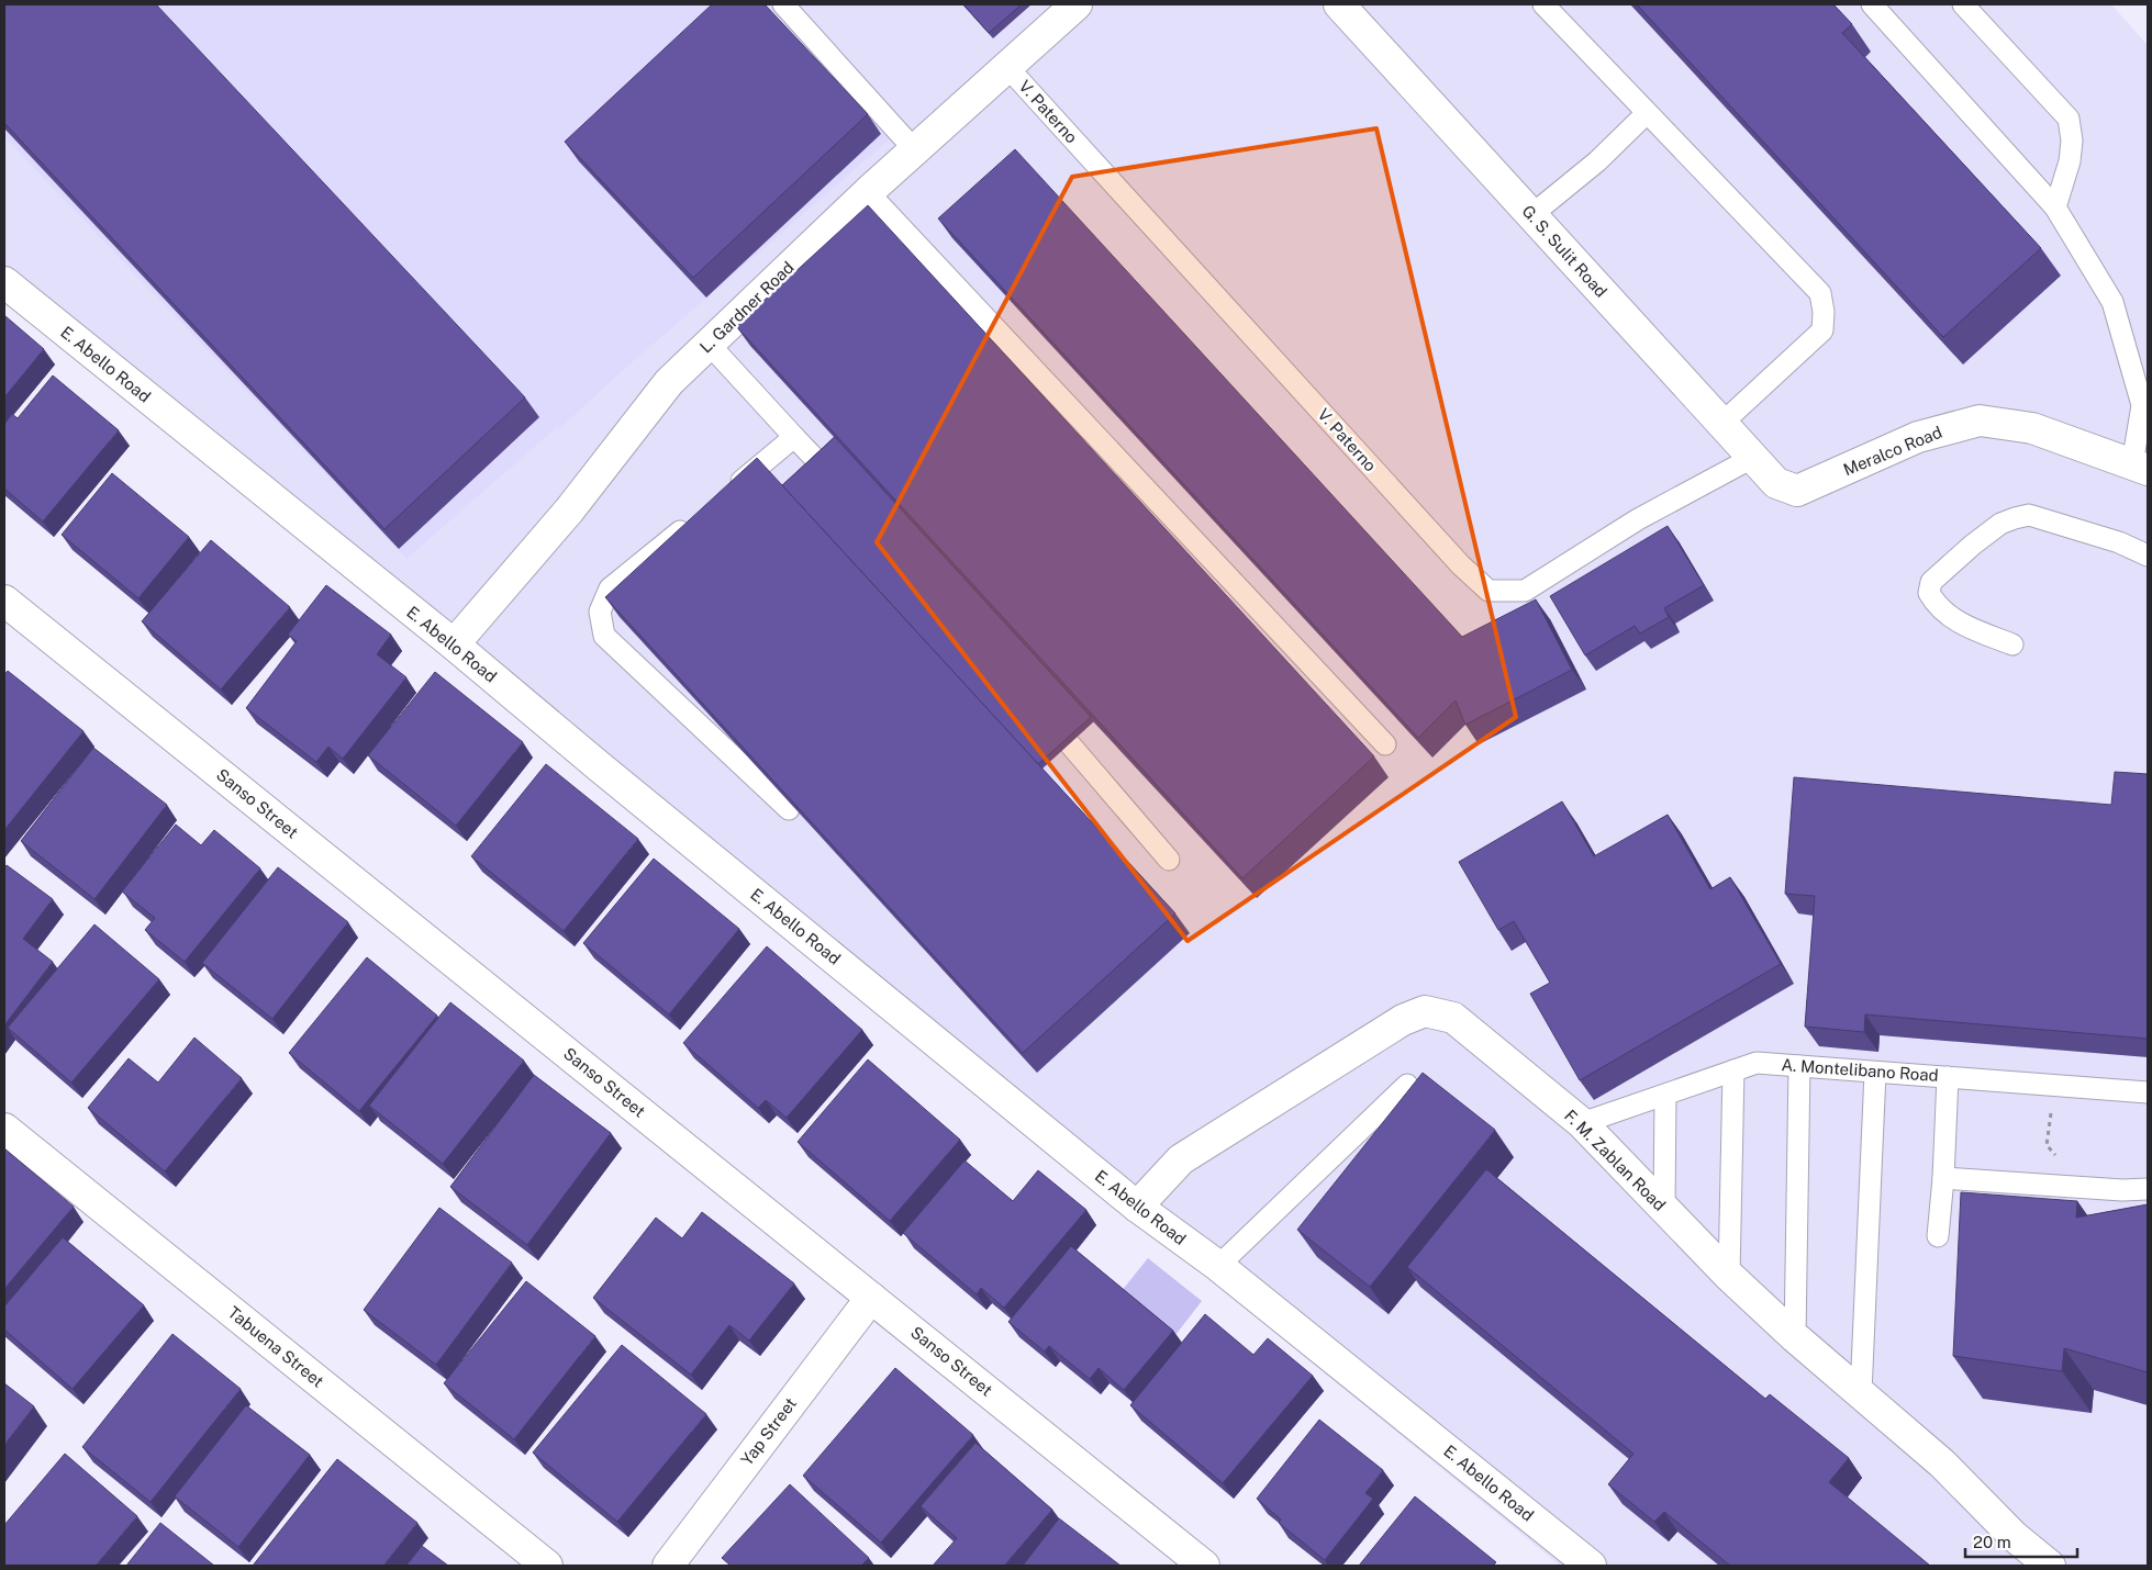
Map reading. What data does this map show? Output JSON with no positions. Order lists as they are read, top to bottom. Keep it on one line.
{"streets":{"street":["G. S. Sulit Road","L. Gardner Road","E. Abello Road","Meralco Road","Sanso Street","F. M. Zablan Road","Tabuena Street","Yap Street"],"lane":["V. Paterno","A. Montelibano Road"]},"crossings":[["V. Paterno","G. S. Sulit Road"],["V. Paterno","L. Gardner Road"],["G. S. Sulit Road","Meralco Road"],["L. Gardner Road","E. Abello Road"],["E. Abello Road","F. M. Zablan Road"],["Sanso Street","Yap Street"],["A. Montelibano Road","F. M. Zablan Road"]],"scale_bar":"20 m"}
